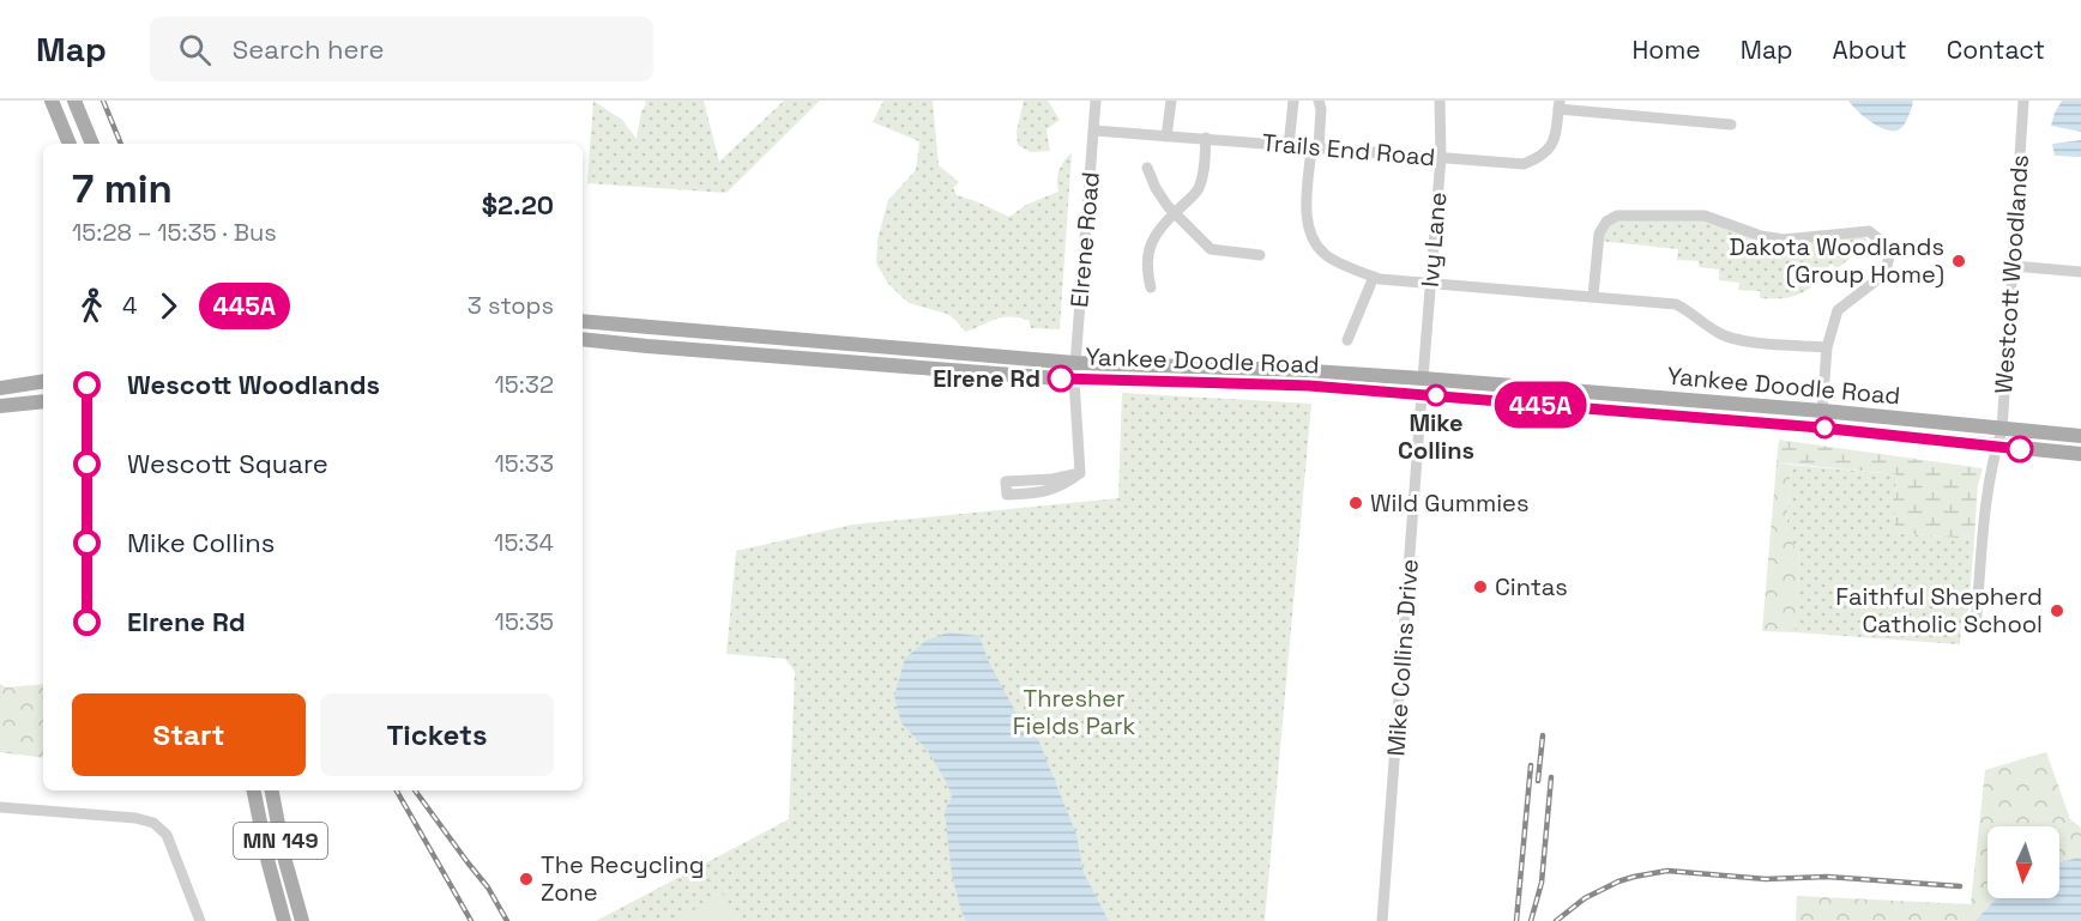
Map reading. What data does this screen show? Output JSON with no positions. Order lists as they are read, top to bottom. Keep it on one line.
{"streets":{"main road":["Yankee Doodle Road","MN 149"],"street":["Trails End Road","Elrene Road","Ivy Lane","Westcott Woodlands","Mike Collins Drive"]},"crossings":[["Trails End Road","Elrene Road"],["Trails End Road","Ivy Lane"],["Elrene Road","Yankee Doodle Road"],["Ivy Lane","Yankee Doodle Road"],["Westcott Woodlands","Yankee Doodle Road"],["Yankee Doodle Road","Mike Collins Drive"]],"parks":["Thresher Fields Park"],"places":["Dakota Woodlands (Group Home)","Elrene Rd","Mike Collins","Wild Gummies","Cintas","Faithful Shepherd Catholic School","The Recycling Zone"],"lines":["bus line 445A"],"north":"bottom","page":{"header":"Map","search":"Search here","nav":["Home","Map","About","Contact"],"on_map":"445A","heading":["7 min","15:28 – 15:35 · Bus","$2.20"],"legs":["4","445A","3 stops"],"list":[{"name":"Wescott Woodlands","value":"15:32"},{"name":"Wescott Square","value":"15:33"},{"name":"Mike Collins","value":"15:34"},{"name":"Elrene Rd","value":"15:35"}],"buttons":["Start","Tickets"]}}
